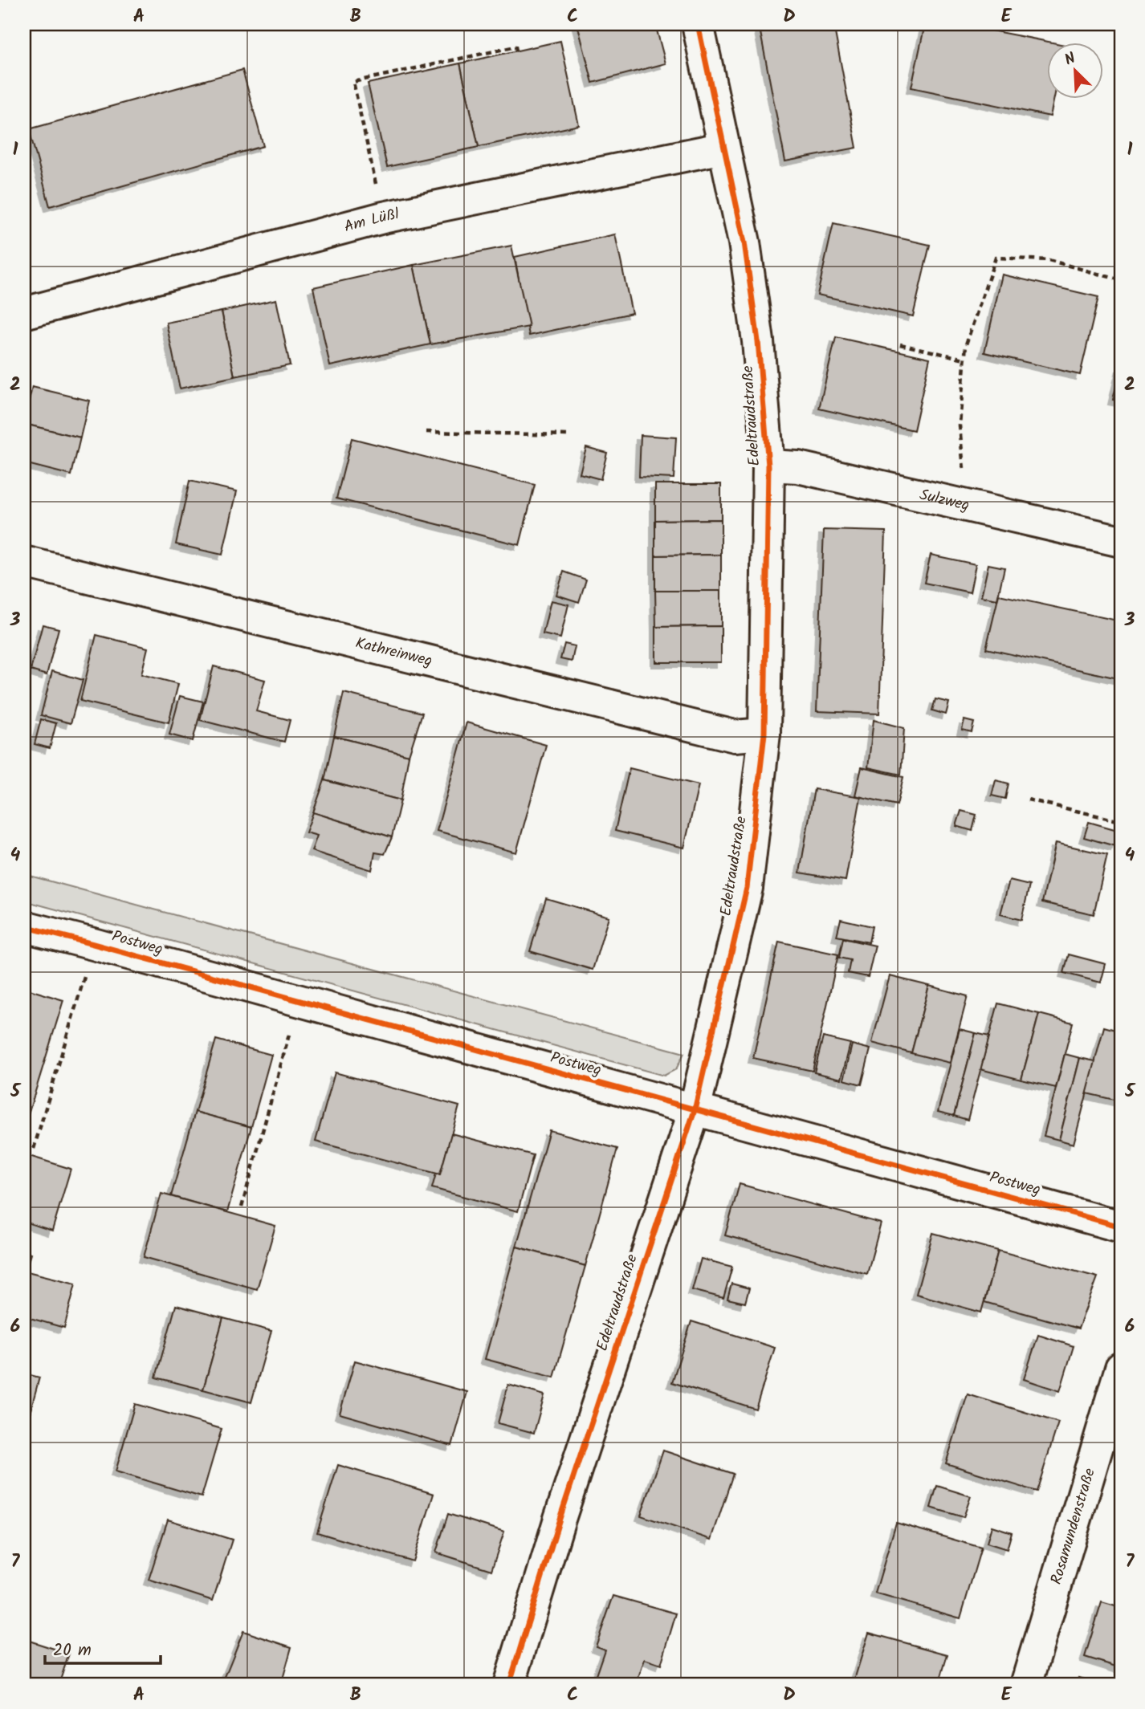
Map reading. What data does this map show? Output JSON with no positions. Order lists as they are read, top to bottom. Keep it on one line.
{"streets":{"street":["Am Lüßl","Edeltraudstraße","Sulzweg","Kathreinweg","Postweg","Rosamundenstraße"]},"crossings":[["Am Lüßl","Edeltraudstraße"],["Edeltraudstraße","Sulzweg"],["Edeltraudstraße","Kathreinweg"],["Edeltraudstraße","Postweg"]],"scale_bar":"20 m","north":"top left","grid":{"columns":["A","B","C","D","E"],"rows":["1","2","3","4","5","6","7"]}}
